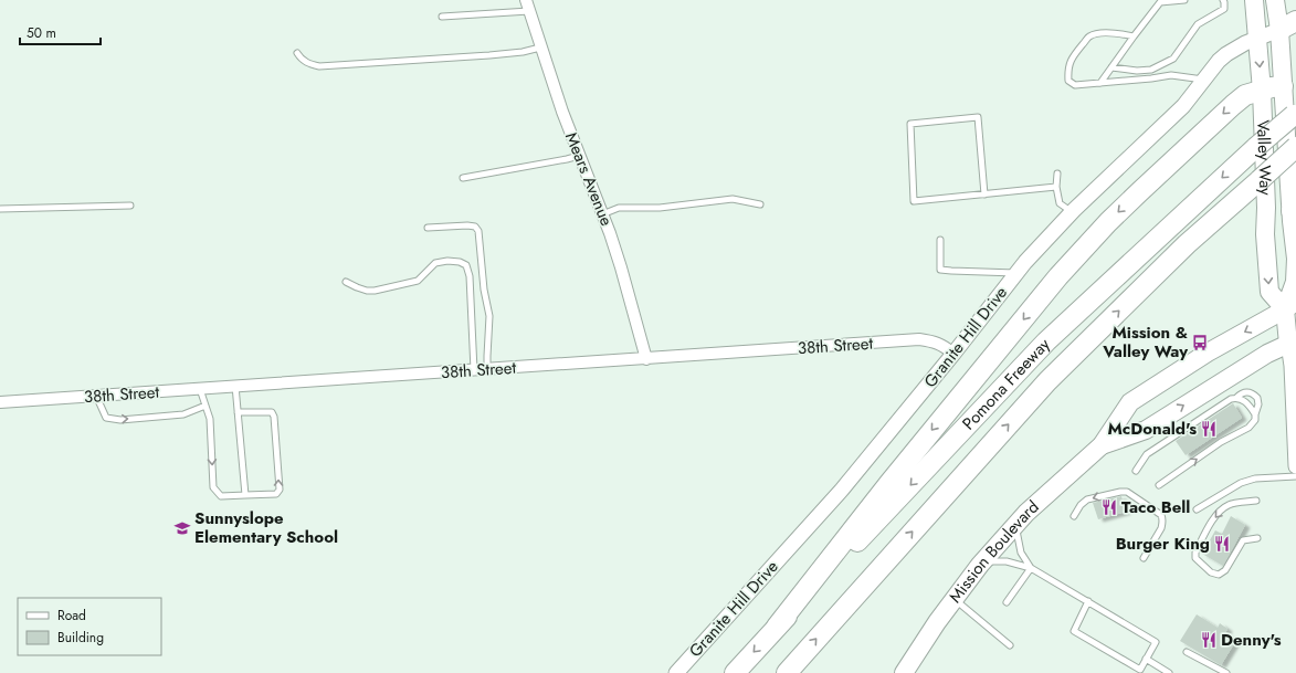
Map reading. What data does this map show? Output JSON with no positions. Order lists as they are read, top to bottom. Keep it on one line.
{"streets":{"highway":["Pomona Freeway"],"main road":["Valley Way","Mission Boulevard"],"street":["Mears Avenue","Granite Hill Drive","38th Street"]},"crossings":[["Valley Way","Granite Hill Drive"],["Valley Way","Mission Boulevard"],["Mears Avenue","38th Street"],["Granite Hill Drive","38th Street"]],"places":{"bus stop":["Mission & Valley Way"],"restaurant":["McDonald's","Taco Bell","Burger King","Denny's"],"school or university":["Sunnyslope Elementary School"]},"legend":["Road","Building"],"scale_bar":"50 m"}
